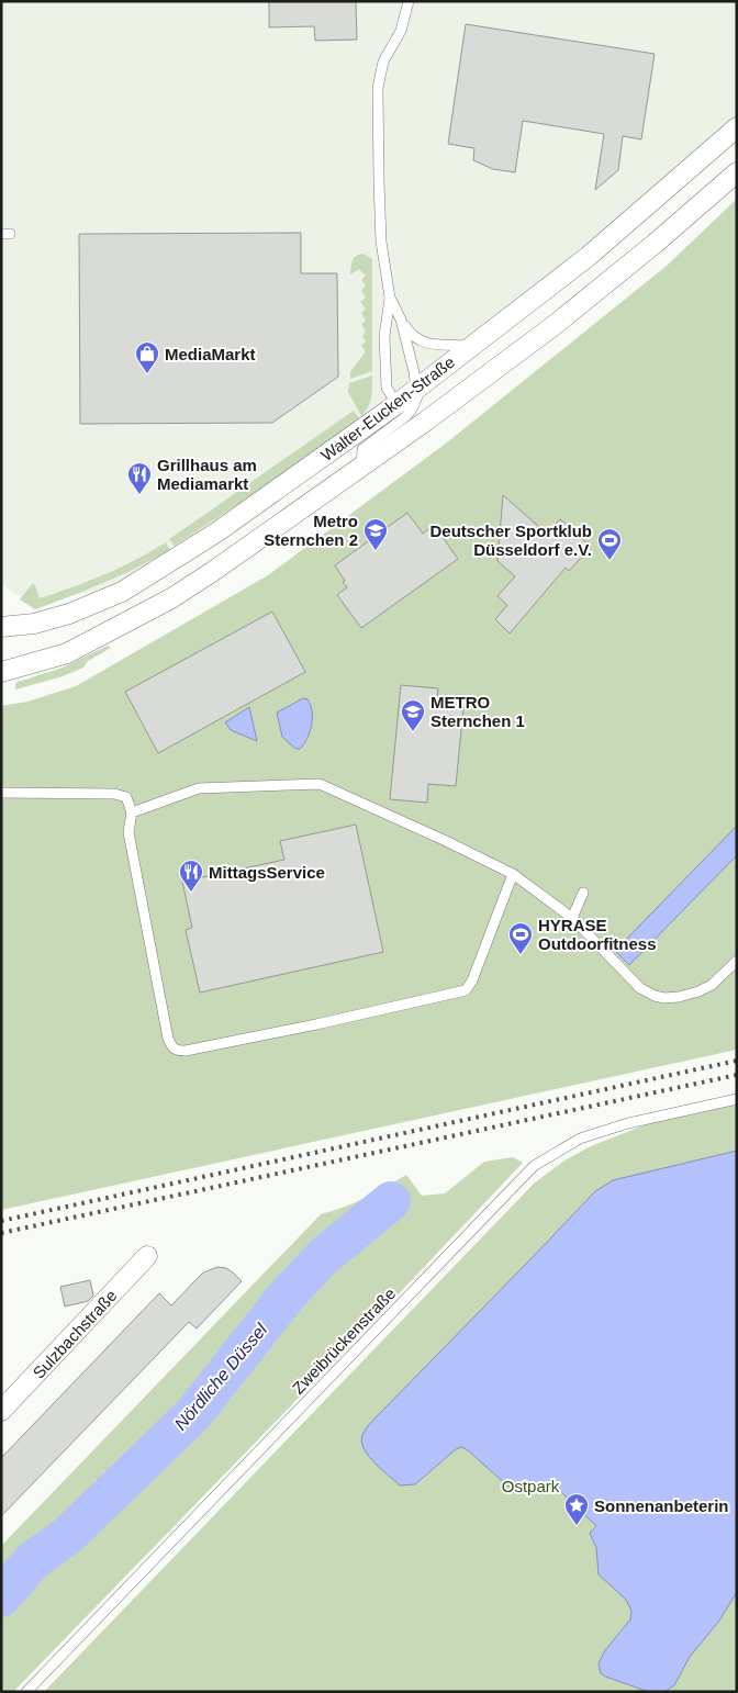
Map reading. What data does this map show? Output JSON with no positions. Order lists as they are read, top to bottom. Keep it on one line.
{"streets":{"street":["Walter-Eucken-Straße","Sulzbachstraße"],"lane":["Zweibrückenstraße"]},"water":["Nördliche Düssel"],"parks":["Ostpark"],"places":{"shop":["MediaMarkt"],"restaurant":["Grillhaus am Mediamarkt","MittagsService"],"school or university":["Metro Sternchen 2","METRO Sternchen 1"],"sports":["Deutscher Sportklub Düsseldorf e.V.","HYRASE Outdoorfitness"],"place":["Sonnenanbeterin"]}}
